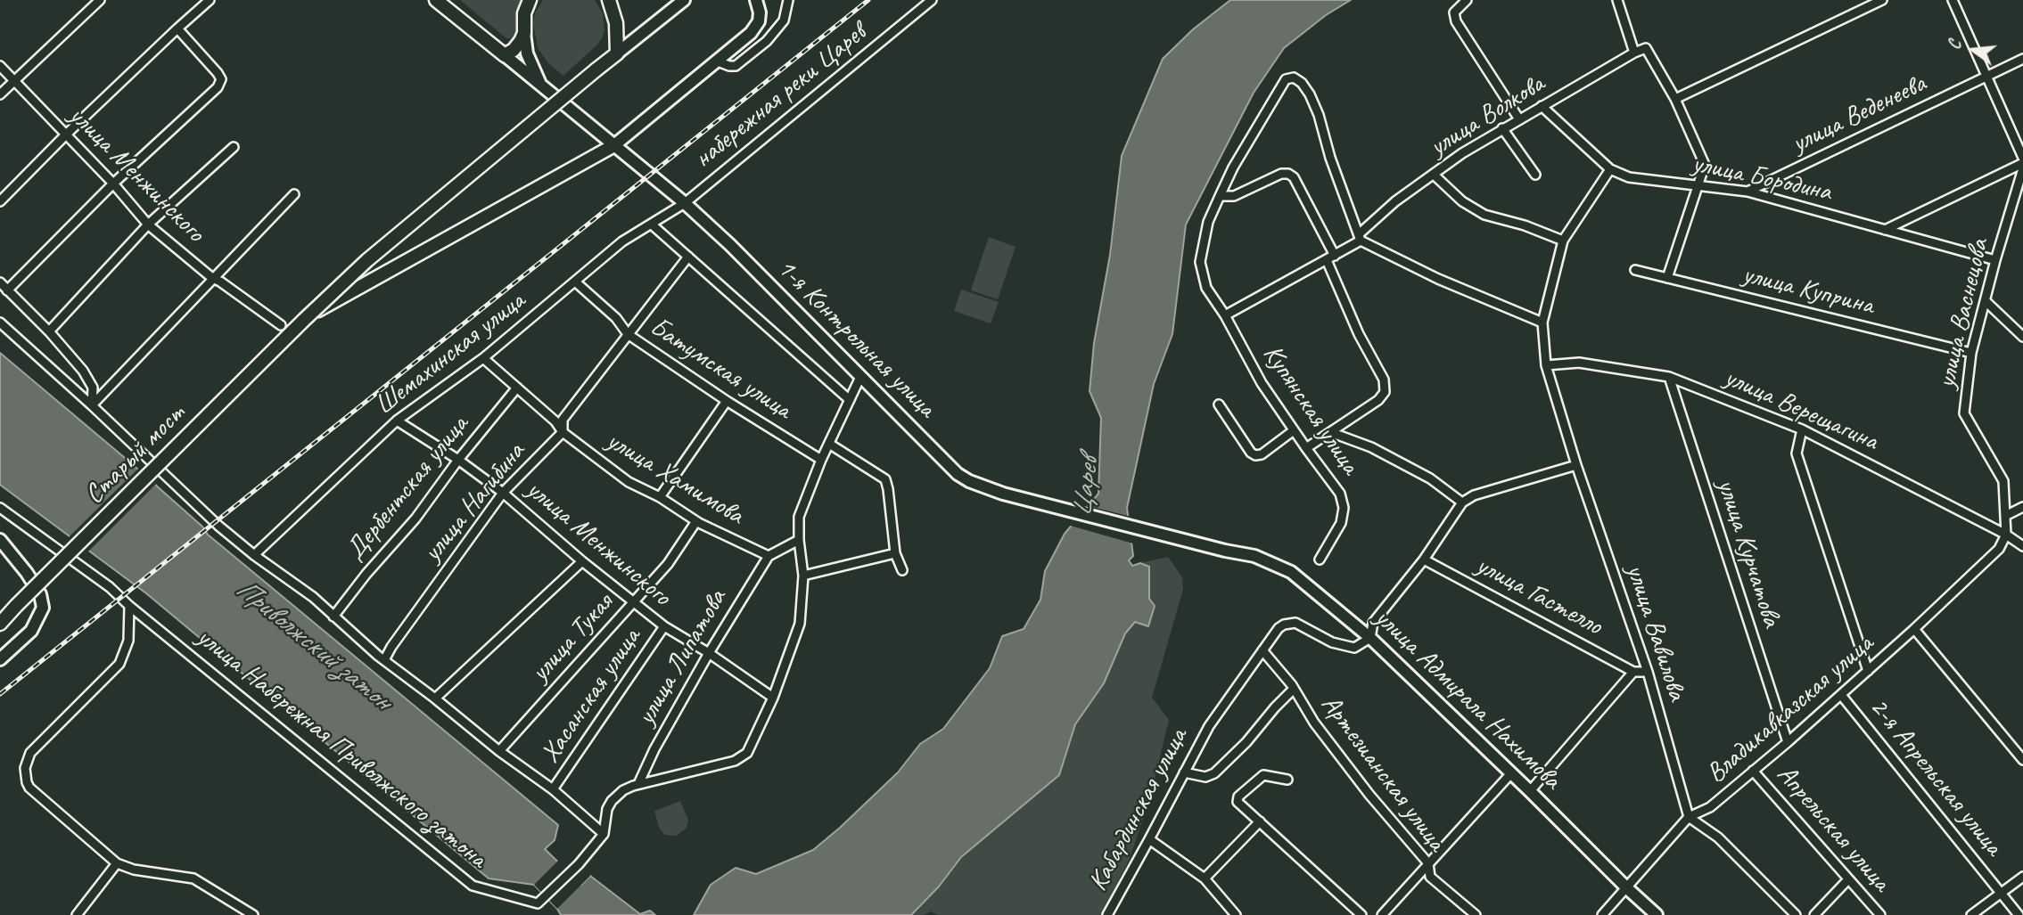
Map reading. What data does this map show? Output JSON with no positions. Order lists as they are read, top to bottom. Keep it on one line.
{"streets":{"main road":["1-я Контрольная улица","Старый мост","улица Адмирала Нахимова"],"street":["набережная реки Царев","улица Веденеева","улица Волкова","улица Менжинского","улица Бородина","улица Куприна","улица Васнецова","Шемахинская улица","Батумская улица","Купянская улица","улица Верещагина","улица Хамимова","Дербентская улица","улица Нагибина","улица Курчатова","улица Гастелло","улица Вавилова","улица Тукая","улица Липатова","Хасанская улица","Владикавказская улица","улица Набережная Приволжского затона","Артезианская улица","2-я Апрельская улица","Кабардинская улица","Апрельская улица"]},"crossings":[["набережная реки Царев","1-я Контрольная улица"],["набережная реки Царев","Шемахинская улица"],["улица Веденеева","улица Бородина"],["улица Волкова","улица Бородина"],["улица Волкова","Купянская улица"],["улица Менжинского","Шемахинская улица"],["улица Менжинского","Дербентская улица"],["улица Менжинского","улица Нагибина"],["улица Менжинского","улица Тукая"],["улица Менжинского","улица Липатова"],["улица Менжинского","Хасанская улица"],["улица Бородина","улица Васнецова"],["улица Бородина","улица Вавилова"],["улица Куприна","улица Васнецова"],["улица Васнецова","улица Верещагина"],["улица Васнецова","Владикавказская улица"],["1-я Контрольная улица","Шемахинская улица"],["1-я Контрольная улица","улица Адмирала Нахимова"],["Шемахинская улица","Батумская улица"],["Шемахинская улица","улица Хамимова"],["Батумская улица","улица Нагибина"],["улица Верещагина","улица Курчатова"],["улица Верещагина","улица Вавилова"],["улица Верещагина","Владикавказская улица"],["улица Хамимова","Дербентская улица"],["улица Хамимова","улица Нагибина"],["улица Хамимова","улица Тукая"],["улица Хамимова","улица Липатова"],["улица Курчатова","Владикавказская улица"],["улица Вавилова","Владикавказская улица"],["улица Адмирала Нахимова","Владикавказская улица"],["улица Адмирала Нахимова","Кабардинская улица"],["Владикавказская улица","2-я Апрельская улица"],["Владикавказская улица","Апрельская улица"],["Артезианская улица","Кабардинская улица"]],"water":["Царев","Приволжский затон"],"north":"left"}
